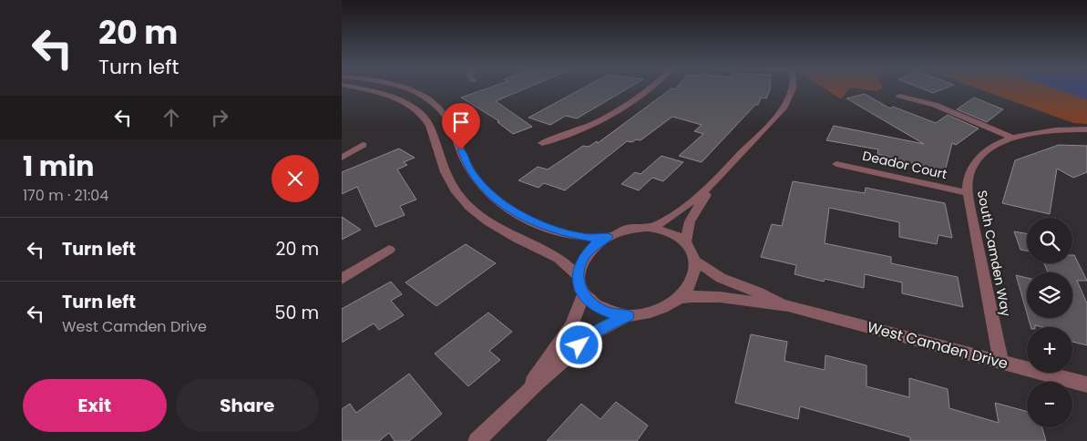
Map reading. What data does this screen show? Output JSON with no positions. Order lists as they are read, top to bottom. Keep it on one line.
{"streets":{"street":["Deador Court","South Camden Way","West Camden Drive"]},"crossings":[["Deador Court","South Camden Way"],["South Camden Way","West Camden Drive"]],"page":{"turn":["20 m","Turn left"],"heading":["1 min","170 m · 21:04"],"list":[{"name":"Turn left","value":"20 m"},{"name":"Turn left","note":"West Camden Drive","value":"50 m"}],"map_buttons":["+","−"],"buttons":["Exit","Share"]}}
